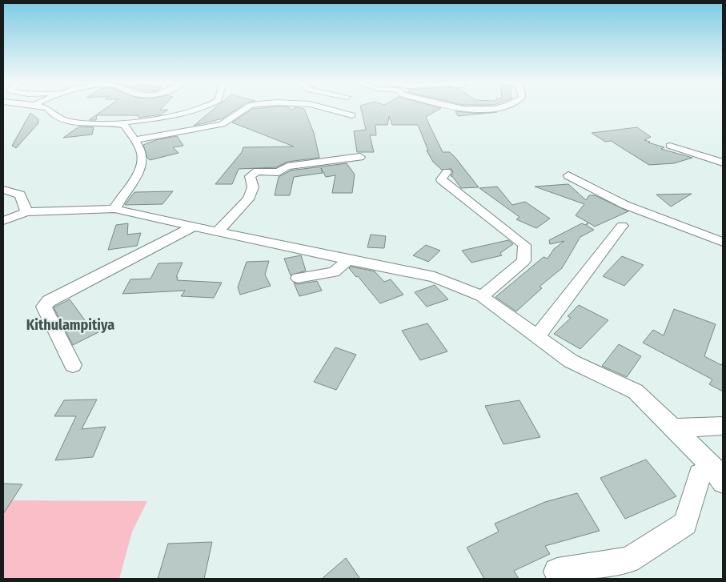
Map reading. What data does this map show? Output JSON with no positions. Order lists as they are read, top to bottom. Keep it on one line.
{"districts":["Kithulampitiya"]}
